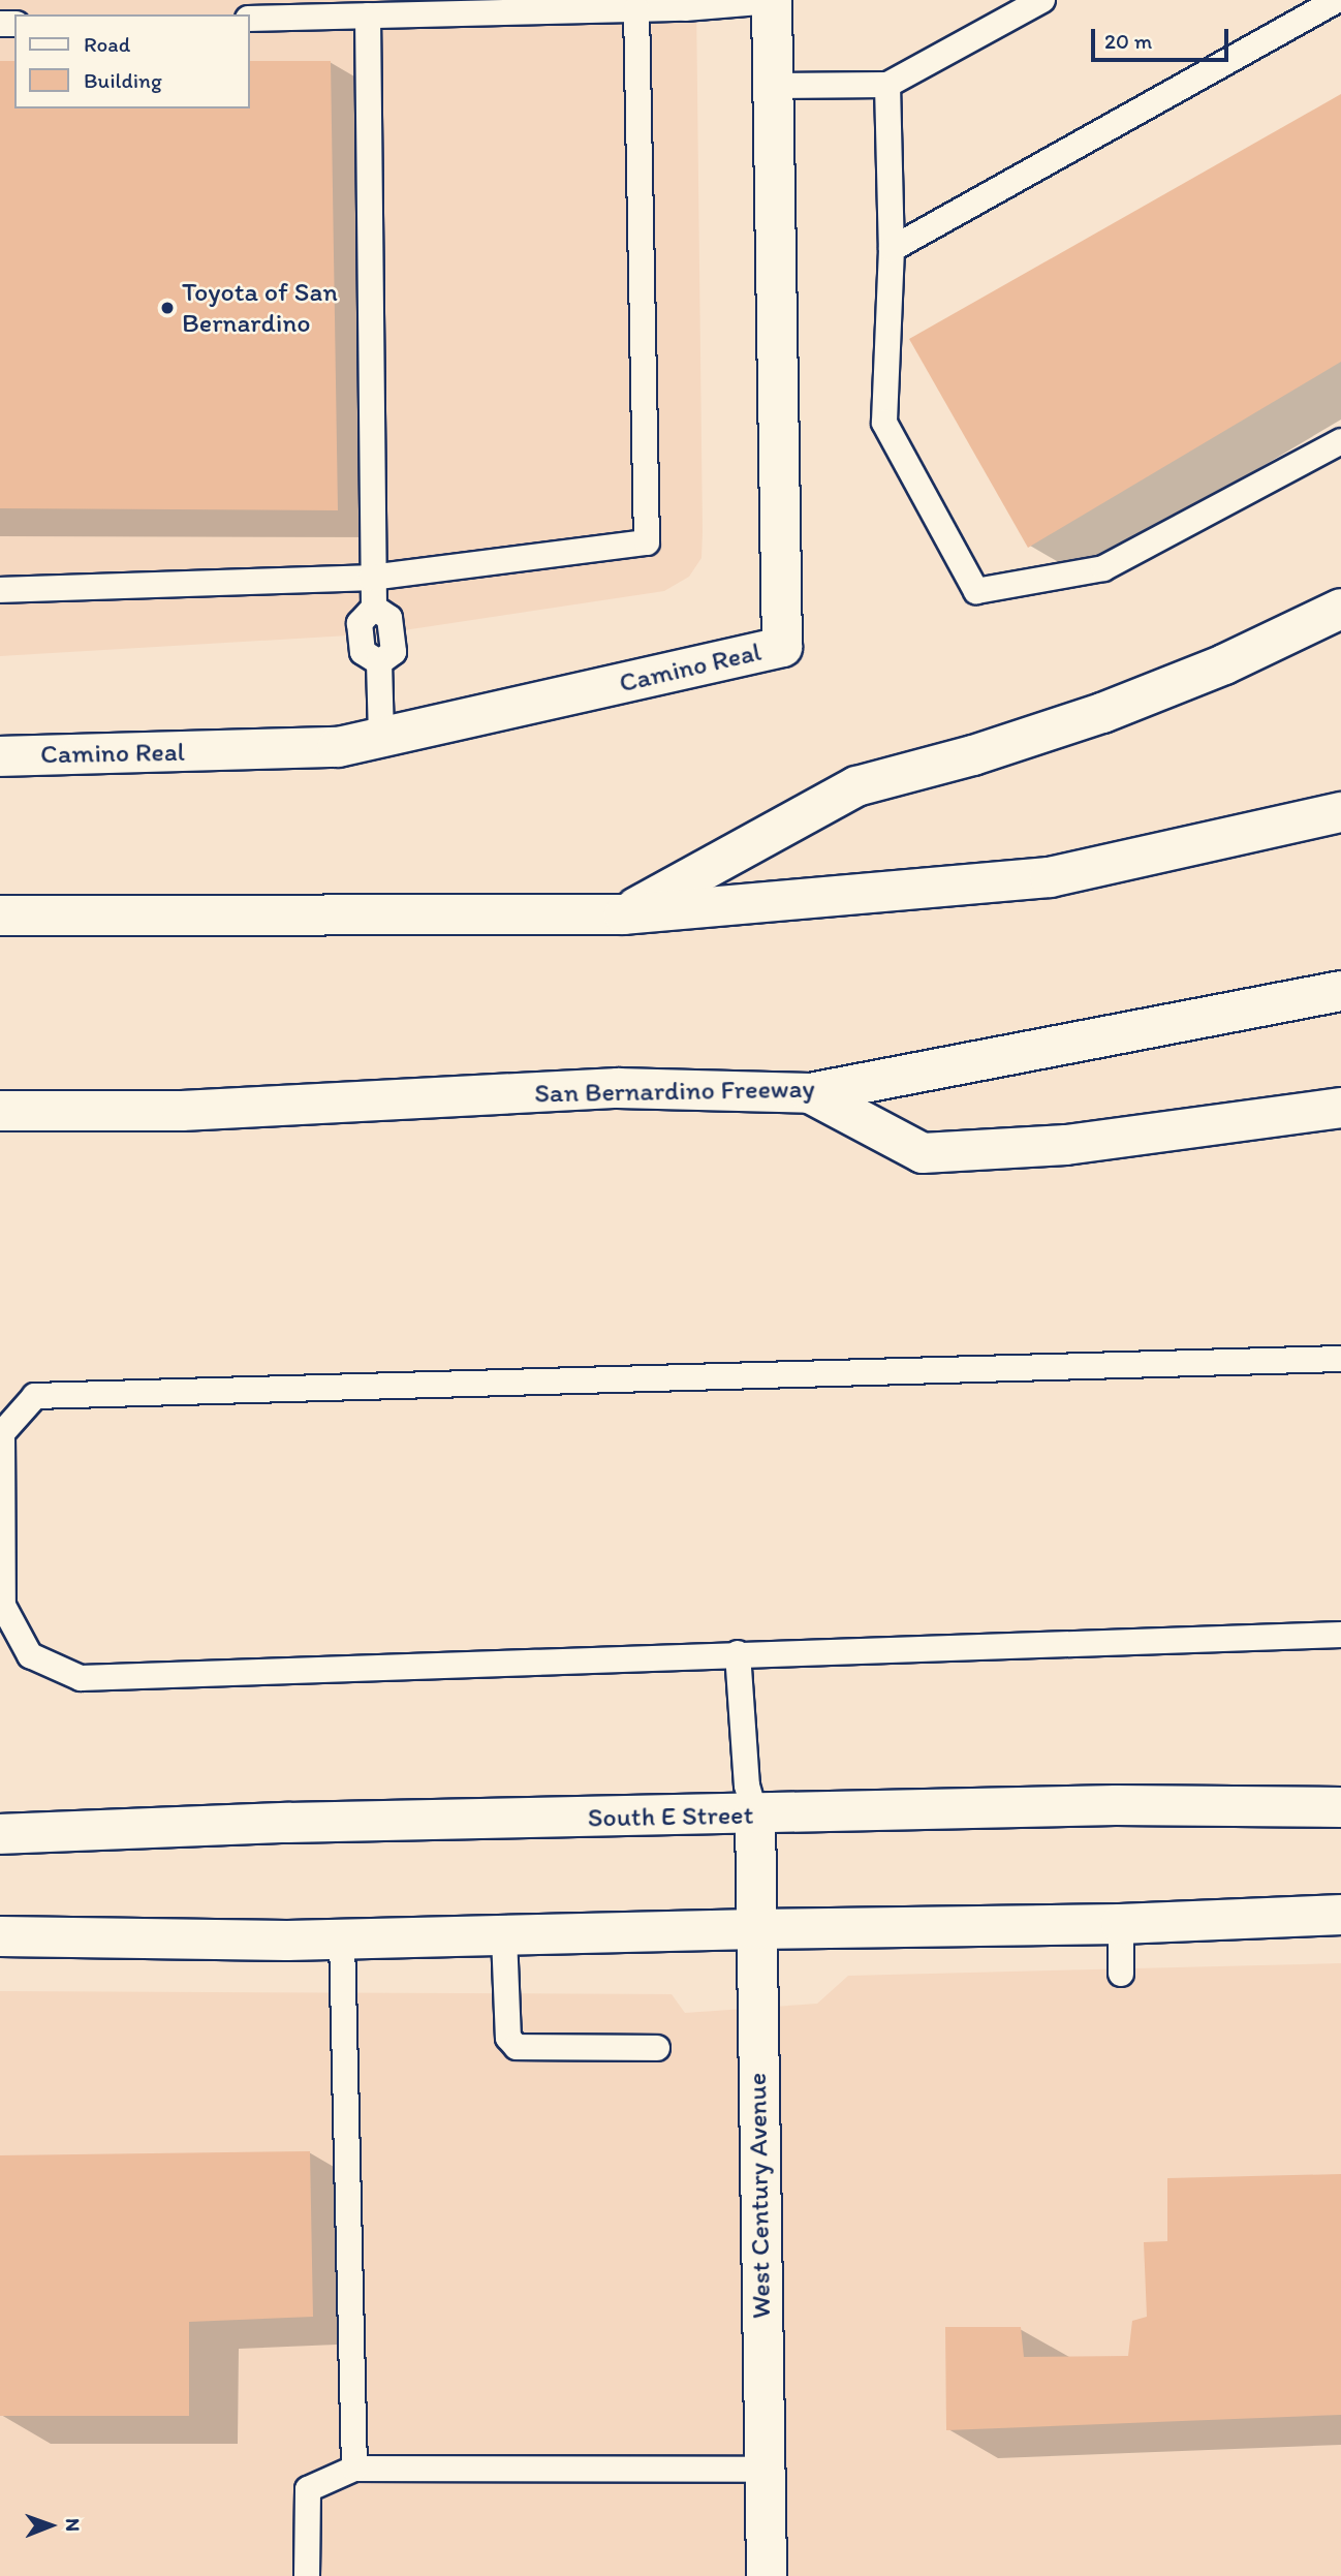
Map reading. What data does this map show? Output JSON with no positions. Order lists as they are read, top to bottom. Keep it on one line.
{"streets":{"main road":["Camino Real","San Bernardino Freeway","South E Street","West Century Avenue"]},"crossings":[["South E Street","West Century Avenue"]],"places":["Toyota of San Bernardino"],"legend":["Road","Building"],"scale_bar":"20 m","north":"right"}
